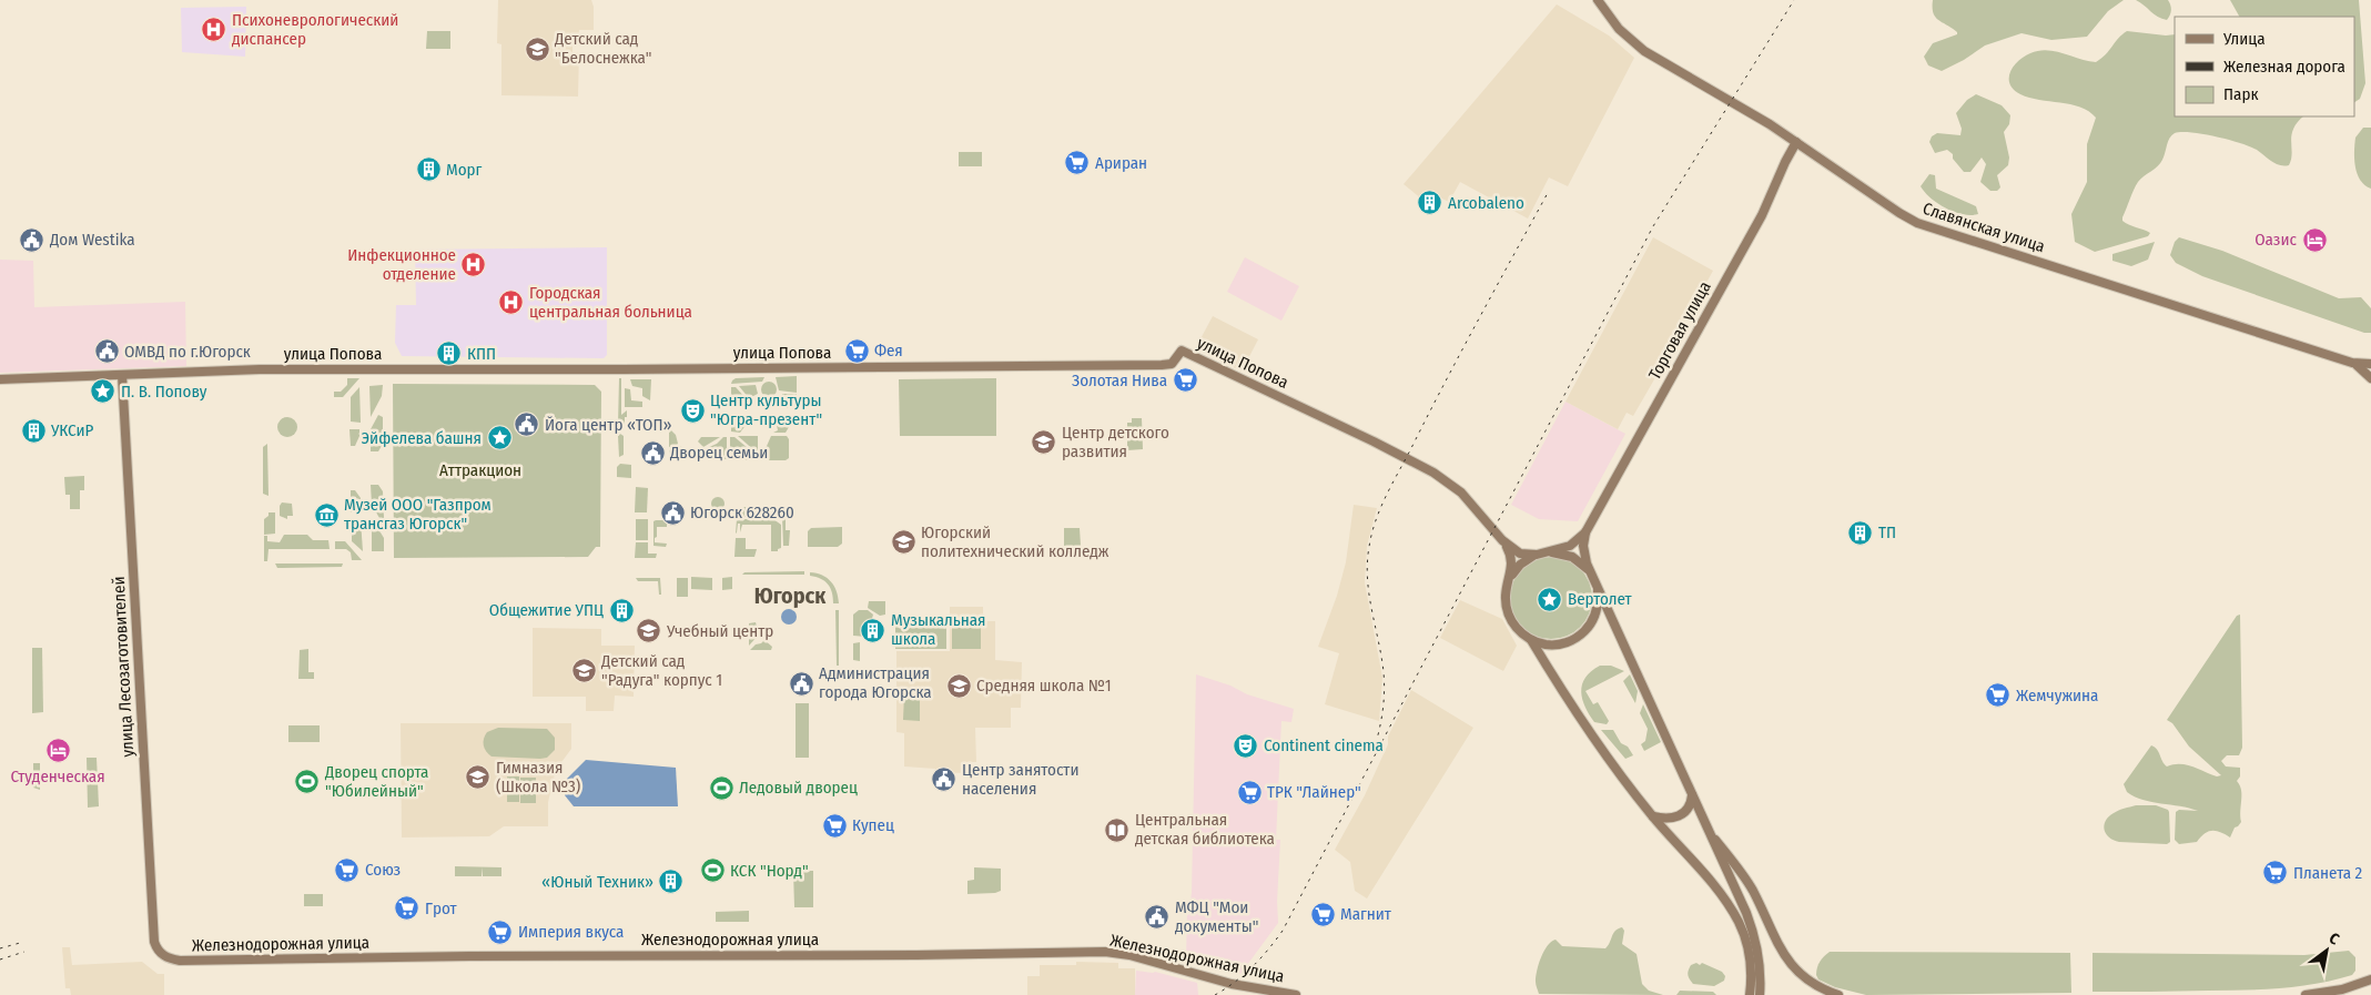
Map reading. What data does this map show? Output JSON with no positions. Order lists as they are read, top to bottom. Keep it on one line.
{"streets":{"street":["Славянская улица","Торговая улица","улица Попова","улица Лесозаготовителей","Железнодорожная улица"]},"crossings":[["Славянская улица","Торговая улица"],["улица Попова","улица Лесозаготовителей"],["улица Лесозаготовителей","Железнодорожная улица"]],"districts":["Югорск"],"parks":["Аттракцион"],"places":{"hospital":["Психоневрологический диспансер","Инфекционное отделение","Городская центральная больница"],"school or university":["Детский сад \"Белоснежка\"","Центр детского развития","Югорский политехнический колледж","Учебный центр","Детский сад \"Радуга\" корпус 1","Средняя школа №1","Гимназия (Школа №3)"],"supermarket":["Ариран","Фея","Золотая Нива","Жемчужина","ТРК \"Лайнер\"","Купец","Союз","Планета 2","Грот","Магнит","Империя вкуса"],"building":["Морг","Arcobaleno","КПП","УКСиР","ТП","Общежитие УПЦ","Музыкальная школа","«Юный Техник»"],"public building":["Дом Westika","ОМВД по г.Югорск","Йога центр «ТОП»","Дворец семьи","Югорск 628260","Администрация города Югорска","Центр занятости населения","МФЦ \"Мои документы\""],"hotel":["Оазис","Студенческая"],"place":["П. В. Попову","Эйфелева башня","Вертолет"],"theatre":["Центр культуры \"Югра-презент\"","Continent cinema"],"museum":["Музей ООО \"Газпром трансгаз Югорск\""],"sports":["Дворец спорта \"Юбилейный\"","Ледовый дворец","КСК \"Норд\""],"library":["Центральная детская библиотека"]},"legend":["Улица","Железная дорога","Парк"],"north":"top right"}
